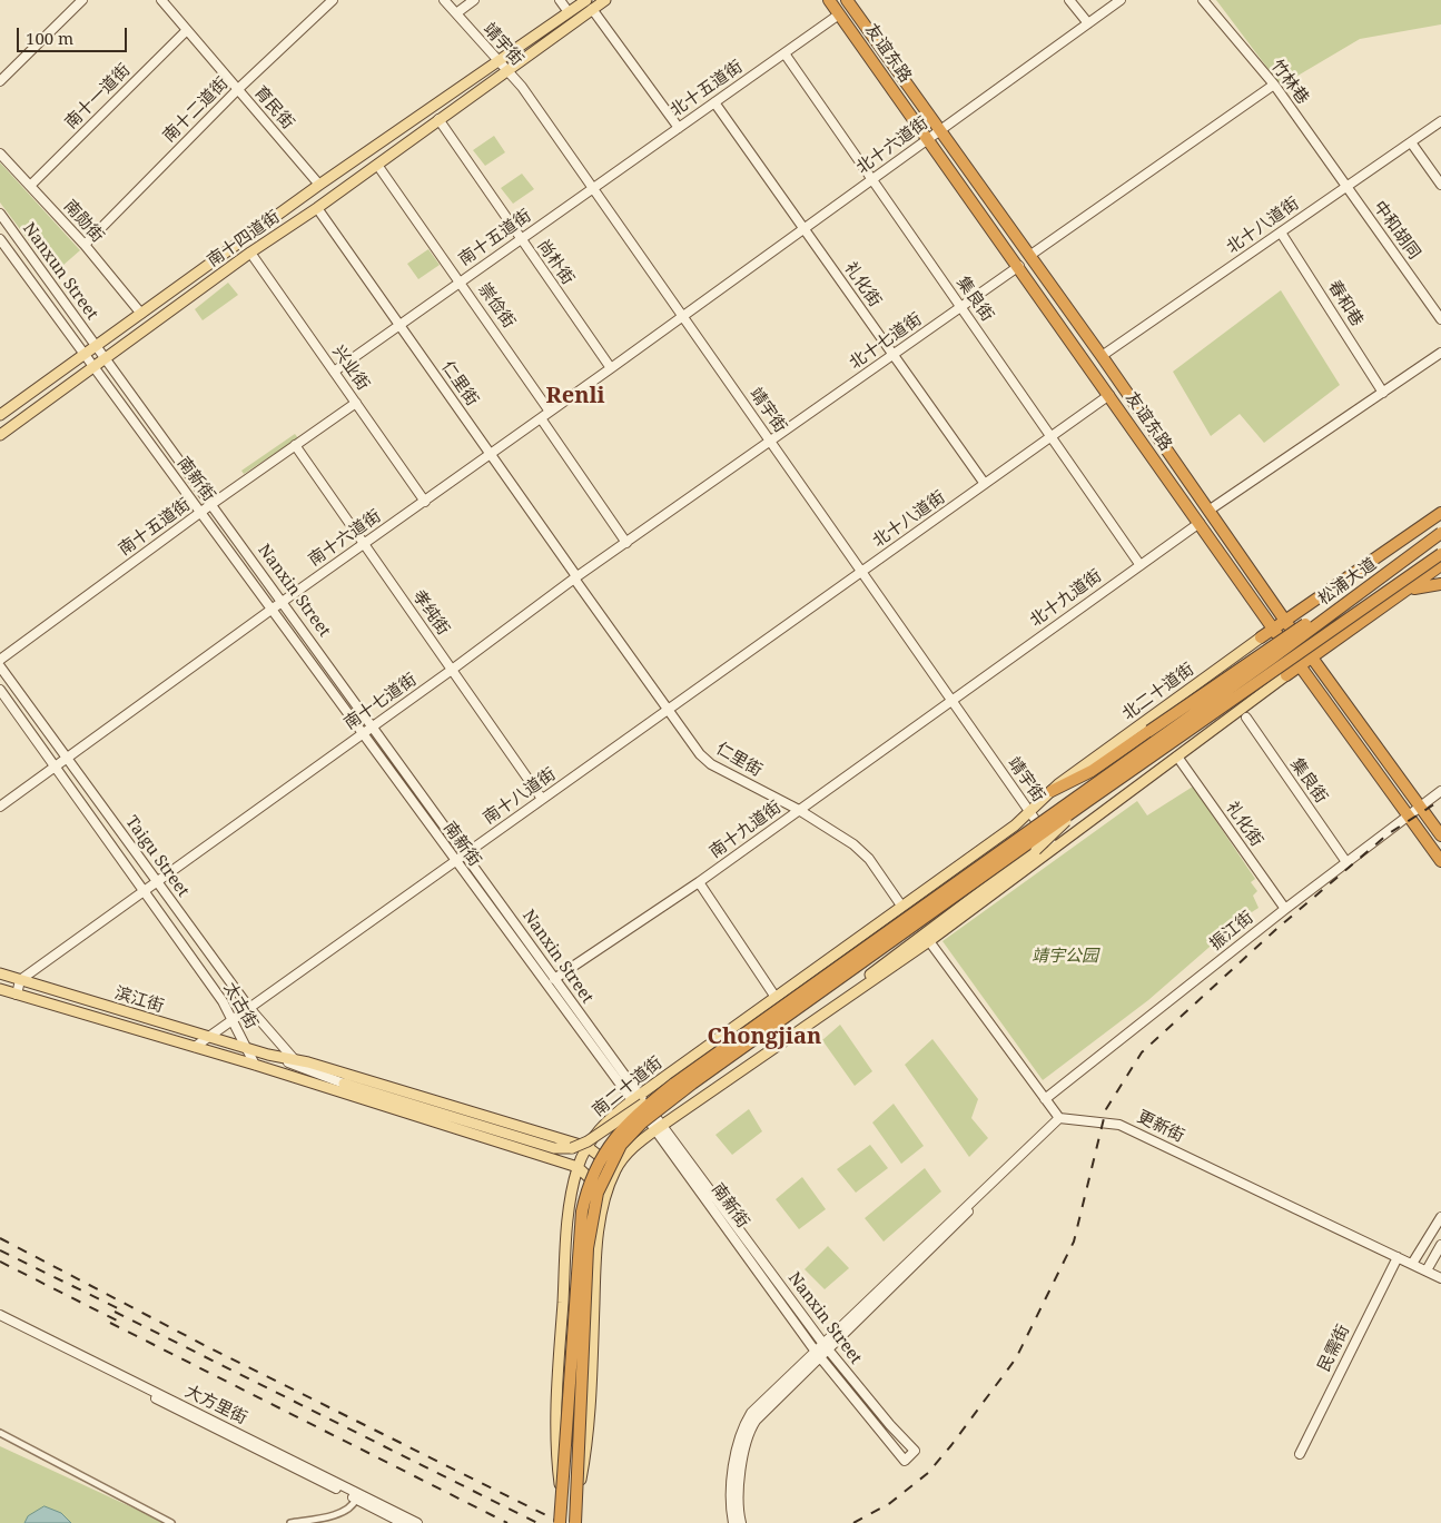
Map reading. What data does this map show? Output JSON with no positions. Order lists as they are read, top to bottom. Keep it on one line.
{"streets":{"highway":["友谊东路","松浦大道","北二十道街"],"main road":["南十四道街","滨江街","南二十道街"],"street":["靖宇街","竹林巷","北十五道街","南十一道街","育民街","南十二道街","北十六道街","南勋街","北十八道街","中和胡同","南十五道街","尚朴街","Nanxun Street","礼化街","集良街","春和巷","崇俭街","北十七道街","兴业街","仁里街","南新街","南十六道街","Nanxin Street","北十九道街","孝纯街","南十七道街","南十八道街","南十九道街","Taigu Street","振江街","太古街","更新街","民需街","大方里街"]},"crossings":[["靖宇街","北十五道街"],["靖宇街","北十六道街"],["靖宇街","北十八道街"],["靖宇街","南十五道街"],["靖宇街","南十四道街"],["靖宇街","北十七道街"],["靖宇街","南十六道街"],["靖宇街","北十九道街"],["靖宇街","北二十道街"],["靖宇街","南十七道街"],["靖宇街","南十八道街"],["靖宇街","南十九道街"],["友谊东路","北十五道街"],["友谊东路","北十六道街"],["友谊东路","北十八道街"],["友谊东路","北十七道街"],["友谊东路","北十九道街"],["友谊东路","北二十道街"],["友谊东路","振江街"],["竹林巷","北十八道街"],["竹林巷","中和胡同"],["北十五道街","南十五道街"],["北十五道街","礼化街"],["北十五道街","集良街"],["南十一道街","育民街"],["南十一道街","南勋街"],["育民街","南十二道街"],["南十二道街","南勋街"],["北十六道街","礼化街"],["北十六道街","集良街"],["北十六道街","南十六道街"],["北十八道街","中和胡同"],["北十八道街","礼化街"],["北十八道街","集良街"],["北十八道街","春和巷"],["北十八道街","南十八道街"],["南十五道街","尚朴街"],["南十五道街","崇俭街"],["南十五道街","兴业街"],["南十五道街","仁里街"],["南十五道街","南新街"],["南十五道街","Nanxin Street"],["南十五道街","孝纯街"],["南十四道街","尚朴街"],["南十四道街","崇俭街"],["南十四道街","兴业街"],["南十四道街","仁里街"],["南十四道街","南新街"],["南十四道街","Nanxin Street"],["尚朴街","南十六道街"],["Nanxun Street","Nanxin Street"],["礼化街","北十七道街"],["礼化街","振江街"],["集良街","北十七道街"],["集良街","北十九道街"],["集良街","振江街"],["崇俭街","南十六道街"],["北十七道街","南十七道街"],["兴业街","南十六道街"],["仁里街","南十六道街"],["仁里街","北二十道街"],["仁里街","南十七道街"],["仁里街","南十八道街"],["仁里街","南十九道街"],["仁里街","南二十道街"],["南新街","南十六道街"],["南新街","Nanxin Street"],["南新街","南十七道街"],["南新街","南十八道街"],["南新街","南二十道街"],["南十六道街","Nanxin Street"],["南十六道街","孝纯街"],["南十六道街","Taigu Street"],["南十六道街","太古街"],["松浦大道","南二十道街"],["Nanxin Street","南十七道街"],["Nanxin Street","南十八道街"],["Nanxin Street","南十九道街"],["Nanxin Street","南二十道街"],["北十九道街","南十九道街"],["孝纯街","南十七道街"],["孝纯街","南十八道街"],["北二十道街","南二十道街"],["南十七道街","Taigu Street"],["南十七道街","滨江街"],["南十七道街","太古街"],["南十八道街","Taigu Street"],["南十八道街","滨江街"],["南十八道街","太古街"],["滨江街","太古街"],["更新街","民需街"]],"districts":["Renli","Chongjian"],"parks":["靖宇公园"],"scale_bar":"100 m"}
